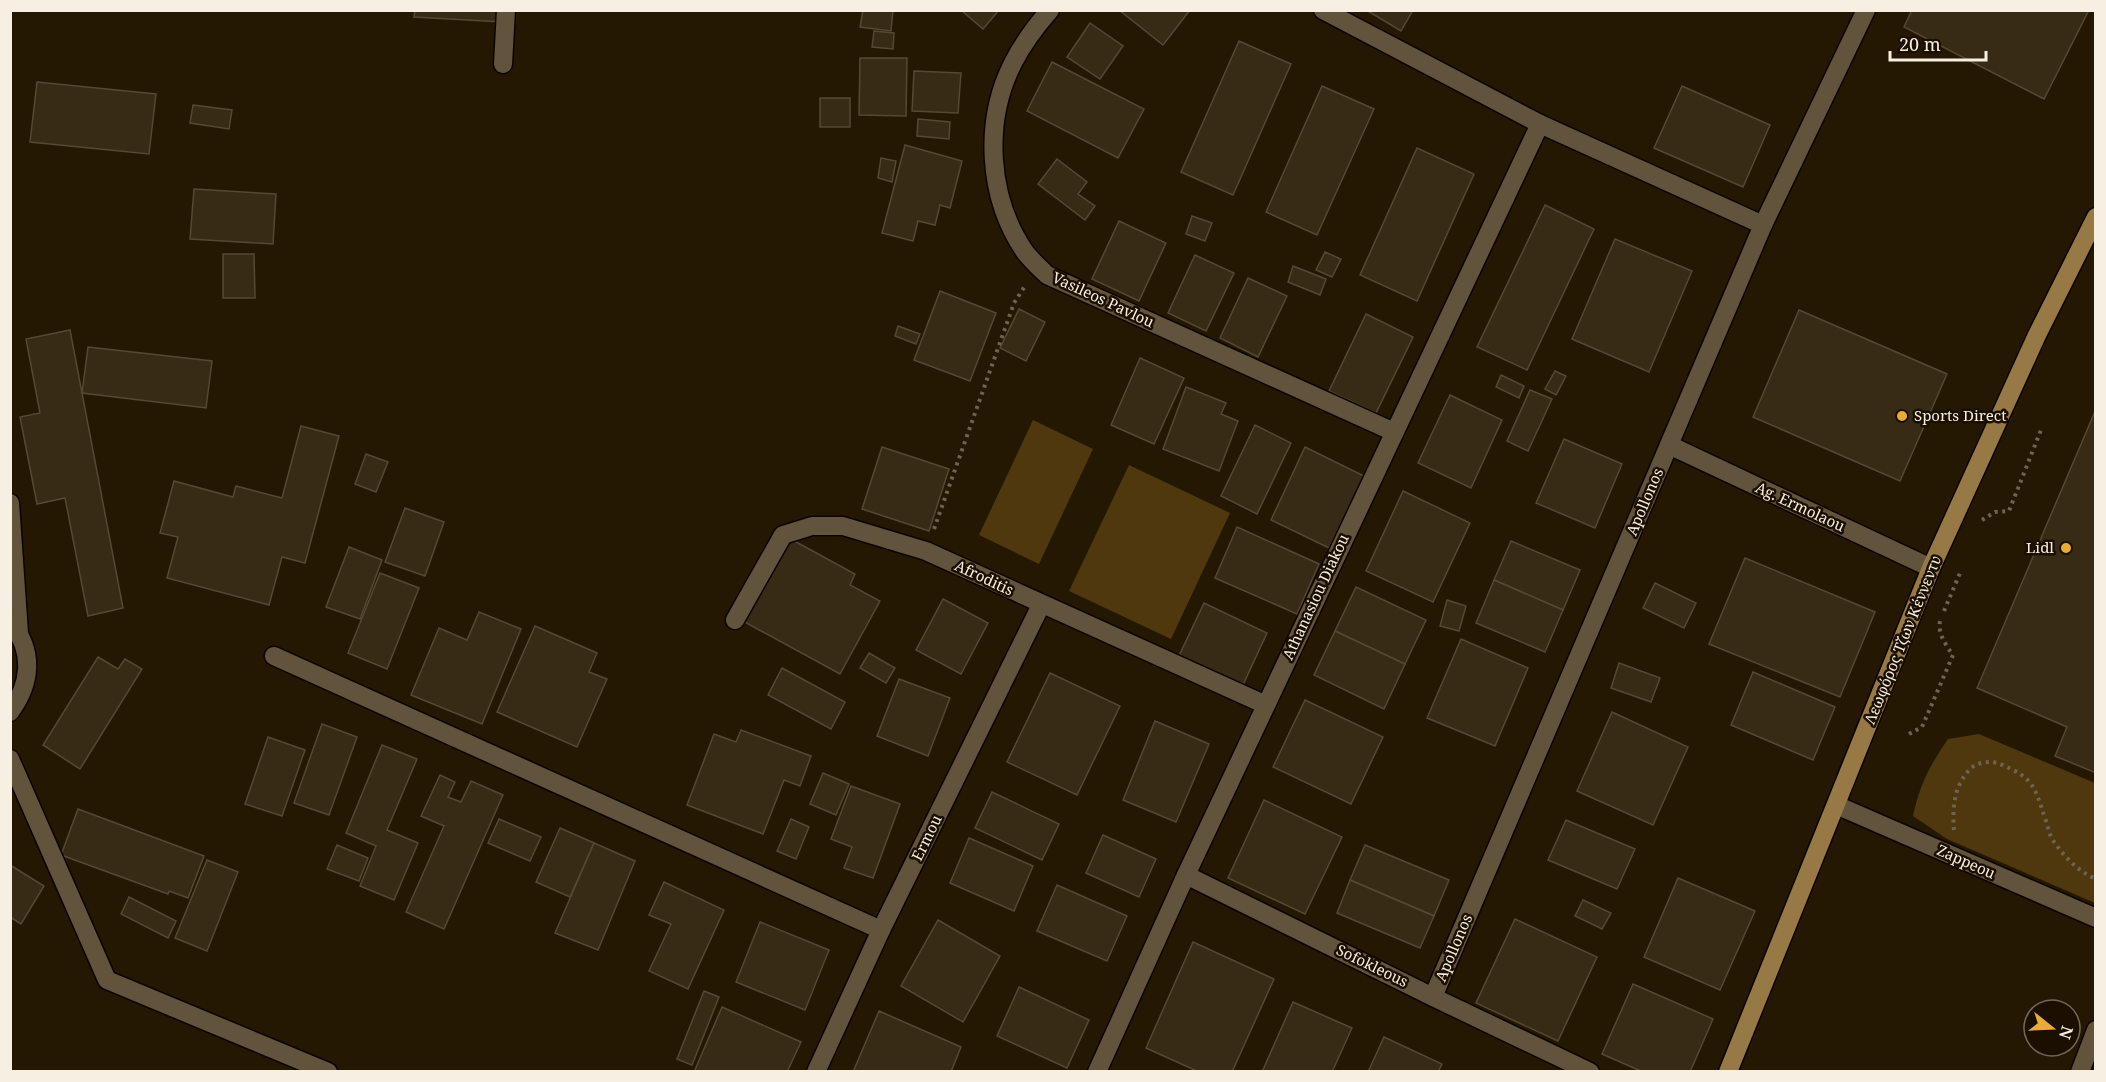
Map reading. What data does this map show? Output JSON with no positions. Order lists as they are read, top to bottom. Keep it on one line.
{"streets":{"main road":["Λεωφόρος Τζων Κέννεντυ"],"street":["Vasileos Pavlou","Apollonos","Ag. Ermolaou","Afroditis","Athanasiou Diakou","Ermou","Zappeou","Sofokleous"]},"crossings":[["Vasileos Pavlou","Athanasiou Diakou"],["Apollonos","Ag. Ermolaou"],["Apollonos","Sofokleous"],["Ag. Ermolaou","Λεωφόρος Τζων Κέννεντυ"],["Afroditis","Athanasiou Diakou"],["Afroditis","Ermou"],["Athanasiou Diakou","Sofokleous"],["Λεωφόρος Τζων Κέννεντυ","Zappeou"]],"places":["Sports Direct","Lidl"],"scale_bar":"20 m","north":"right"}
